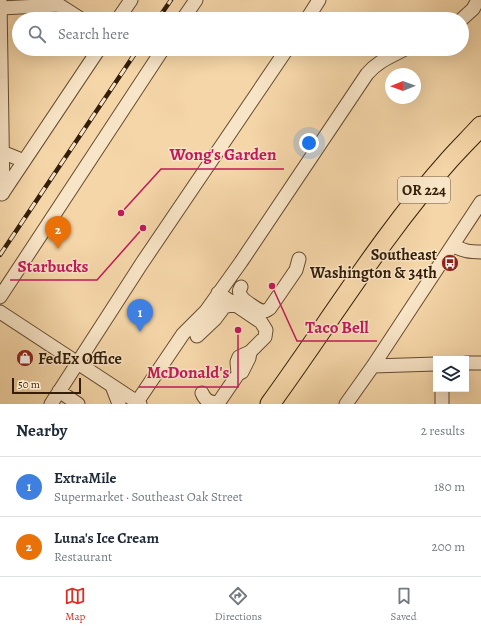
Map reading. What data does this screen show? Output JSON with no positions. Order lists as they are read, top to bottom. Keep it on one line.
{"streets":{"highway":["OR 224"]},"places":{"other":["Wong's Garden","Starbucks","Taco Bell","McDonald's"],"bus stop":["Southeast Washington & 34th"],"shop":["FedEx Office"]},"scale_bar":"50 m","north":"left","page":{"search":"Search here","pins":["2","1"],"scale":"50 m","heading":["Nearby","2 results"],"list":[{"mark":"1","name":"ExtraMile","note":"Supermarket · Southeast Oak Street","value":"180 m"},{"mark":"2","name":"Luna's Ice Cream","note":"Restaurant","value":"200 m"}],"nav":["Map","Directions","Saved"]}}
